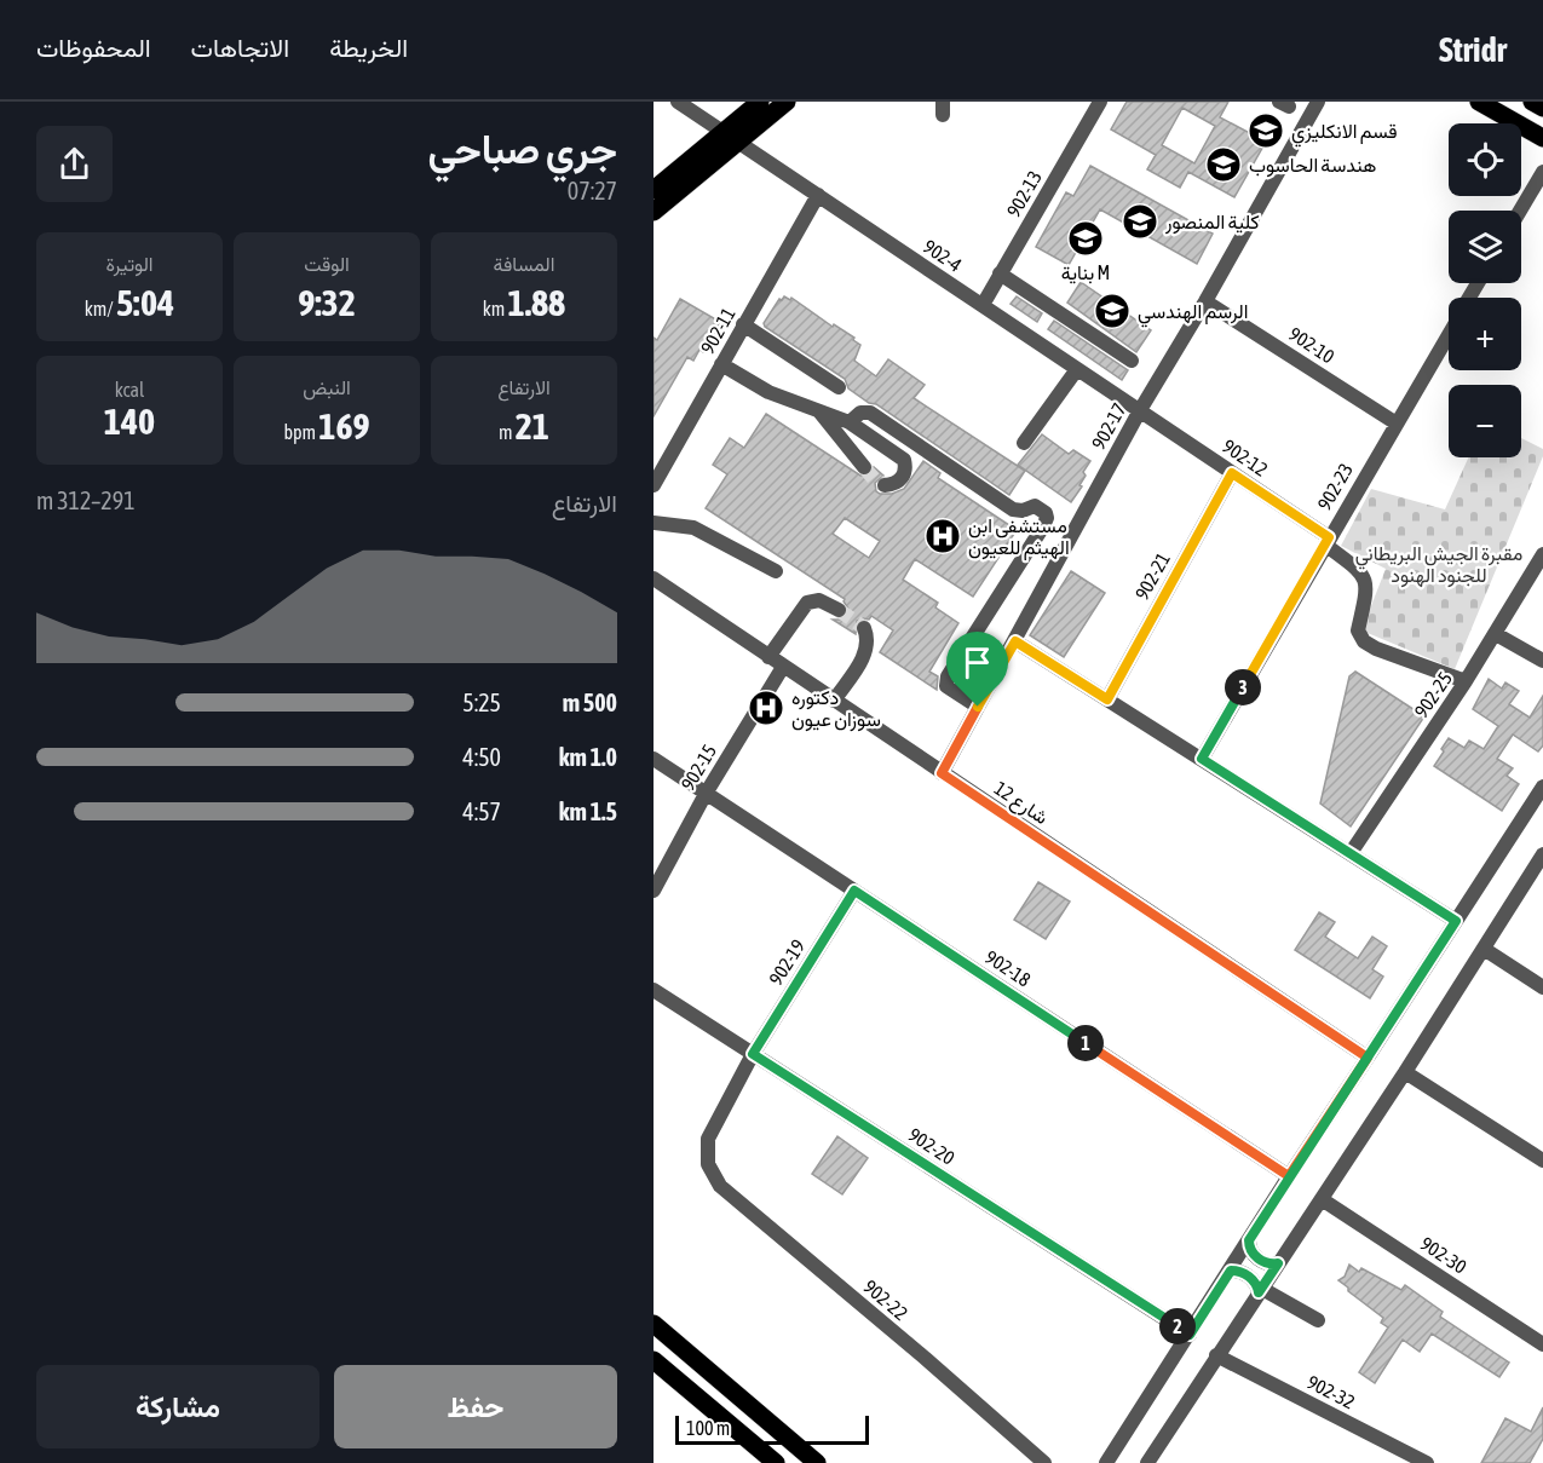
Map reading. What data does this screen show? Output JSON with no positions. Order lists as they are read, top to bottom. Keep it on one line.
{"streets":{"street":["902-13","902-4","902-11","902-10","902-17","902-12","902-23","902-21","902-25","902-15","شارع 12","902-19","902-18","902-20","902-30","902-22","902-32"]},"crossings":[["902-13","902-4"],["902-4","902-11"],["902-4","902-17"],["902-4","902-12"],["902-10","902-17"],["902-10","902-23"],["902-17","902-12"],["902-17","شارع 12"],["902-12","902-23"],["902-12","902-21"],["902-12","902-25"],["902-15","شارع 12"],["902-15","902-18"],["902-19","902-18"],["902-19","902-20"],["902-19","902-22"]],"parks":["مقبرة الجيش البريطاني للجنود الهنود"],"places":{"school or university":["قسم الانكليزي","هندسة الحاسوب","كلية المنصور","بناية M","الرسم الهندسي"],"hospital":["مستشفى ابن الهيثم للعيون","دكتوره سوزان عيون"]},"scale_bar":"100 m","page":{"header":"Stridr","nav":["الخريطة","الاتجاهات","المحفوظات"],"heading":["جري صباحي","07:27"],"map_buttons":["+","−"],"stats":[["المسافة","1.88 km"],["الوقت","9:32"],["الوتيرة","5:04 /km"],["الارتفاع","21 m"],["النبض","169 bpm"],["kcal","140"]],"chart":["الارتفاع","291–312 m"],"pins":["3","1","2"],"list":[{"name":"500 m","note":"5:25"},{"name":"1.0 km","note":"4:50"},{"name":"1.5 km","note":"4:57"}],"buttons":["حفظ","مشاركة"],"scale":"100 m"}}
